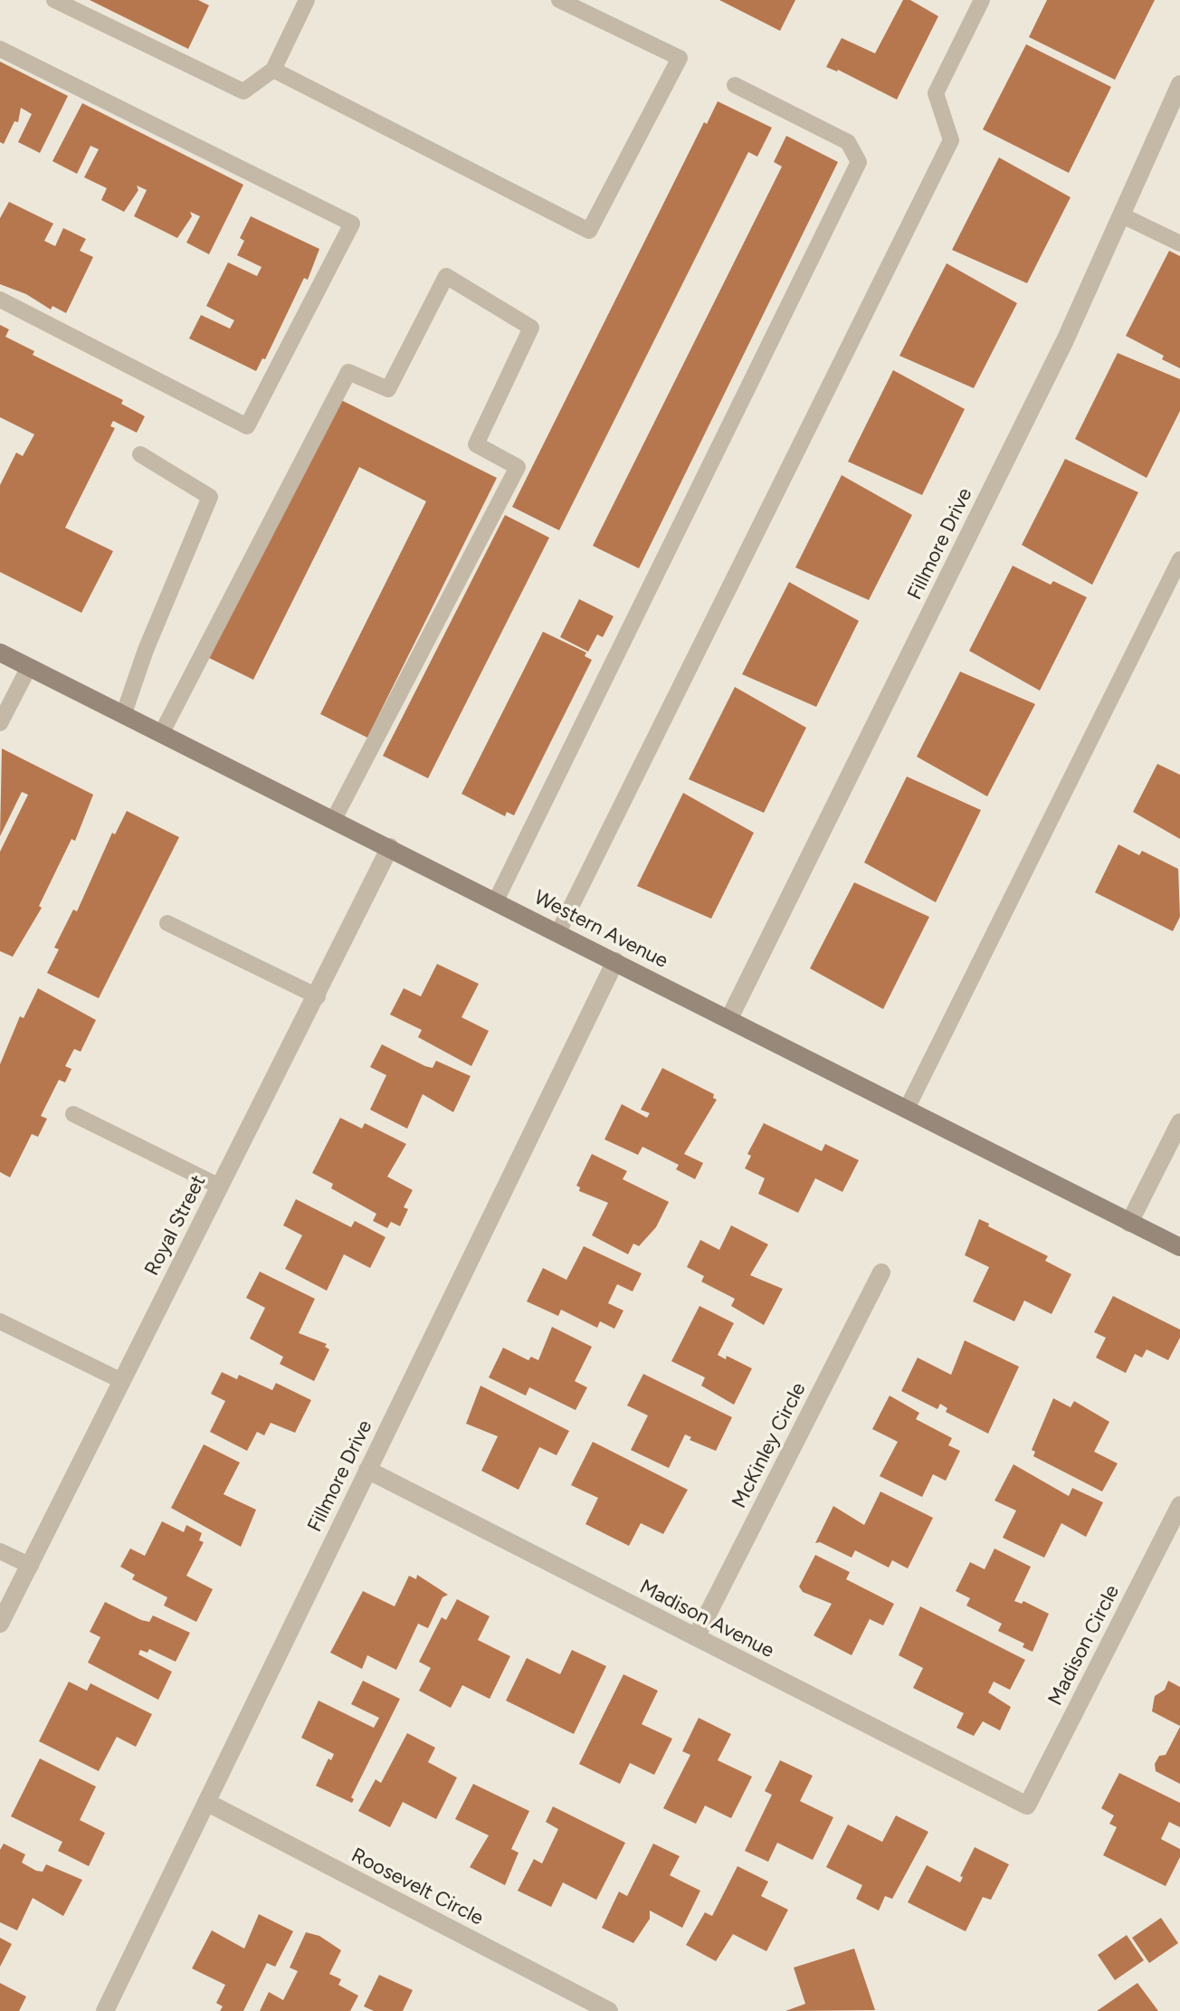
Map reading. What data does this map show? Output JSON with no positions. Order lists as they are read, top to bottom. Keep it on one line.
{"streets":{"main road":["Western Avenue"],"street":["Fillmore Drive","Royal Street","McKinley Circle","Madison Avenue","Madison Circle","Roosevelt Circle"]},"crossings":[["Fillmore Drive","Western Avenue"],["Fillmore Drive","Madison Avenue"],["Fillmore Drive","Roosevelt Circle"],["Western Avenue","Royal Street"],["McKinley Circle","Madison Avenue"],["Madison Avenue","Madison Circle"]]}
